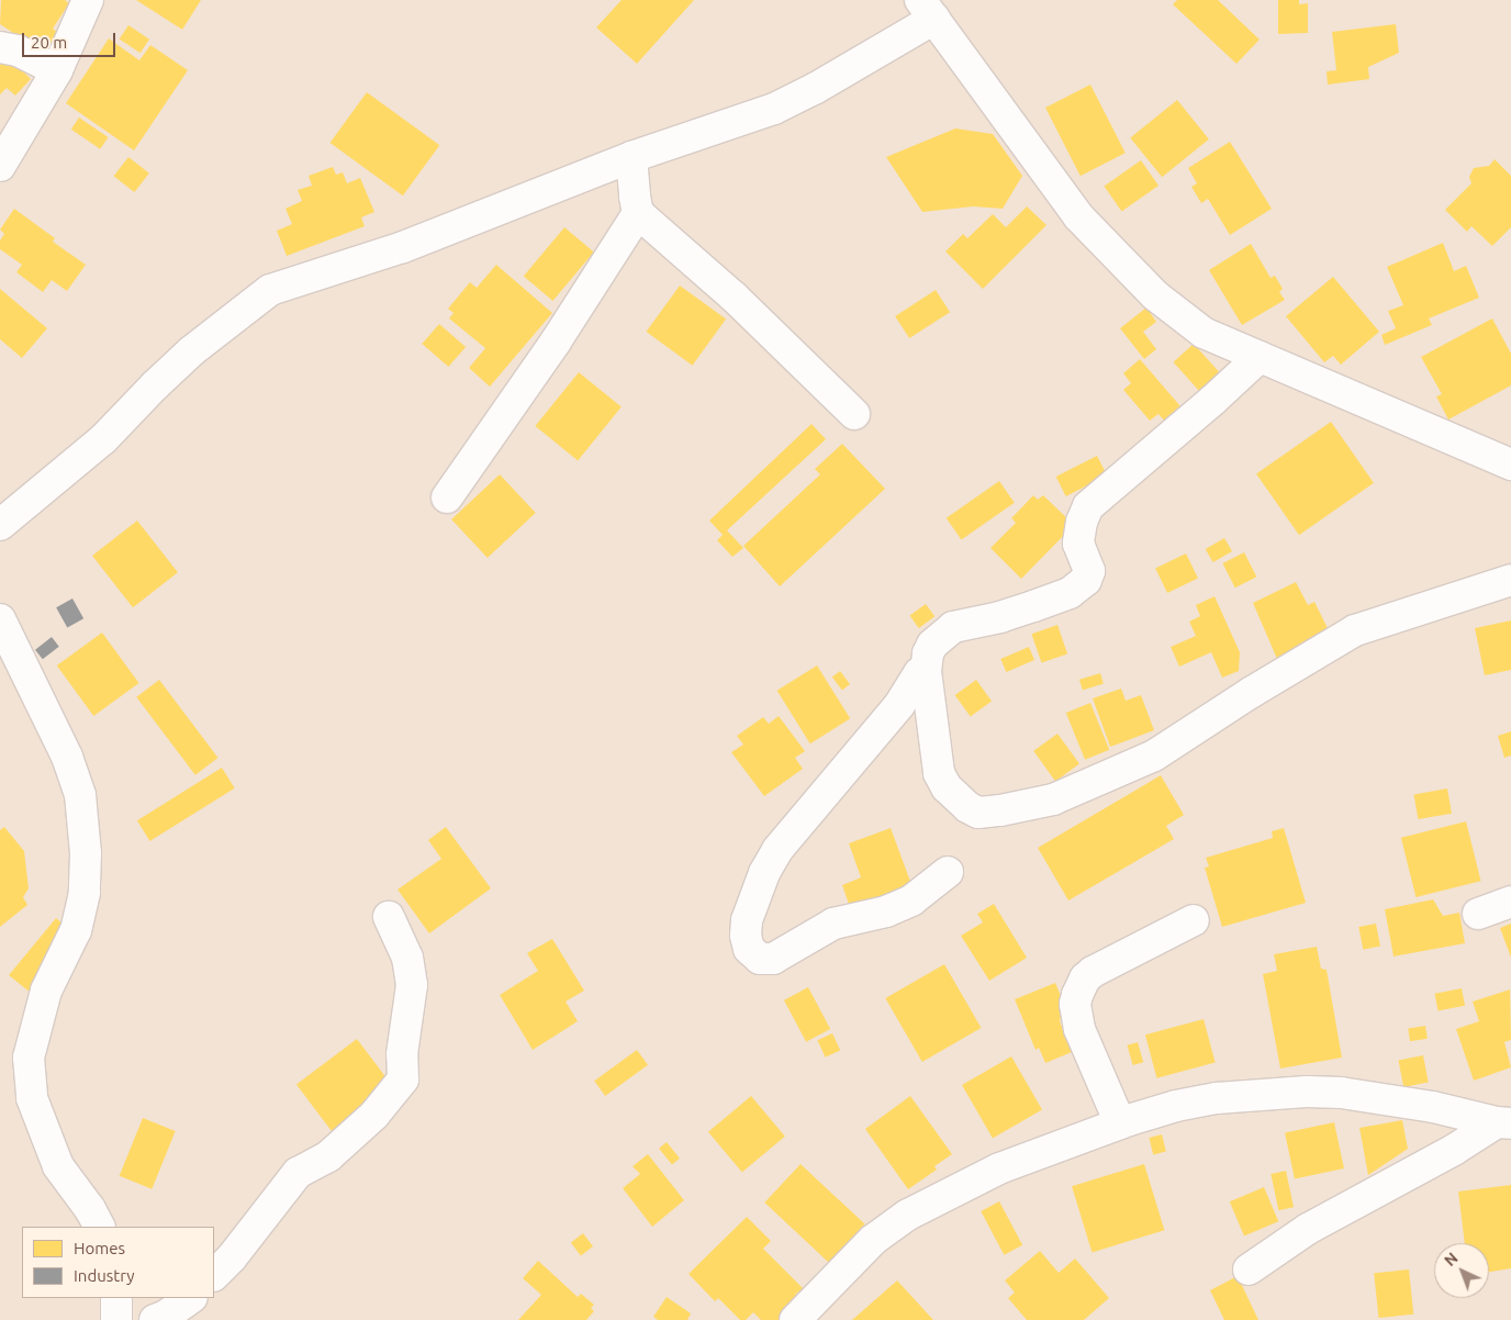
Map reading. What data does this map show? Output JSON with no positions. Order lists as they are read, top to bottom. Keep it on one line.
{"legend":["Homes","Industry"],"scale_bar":"20 m","north":"top left"}
